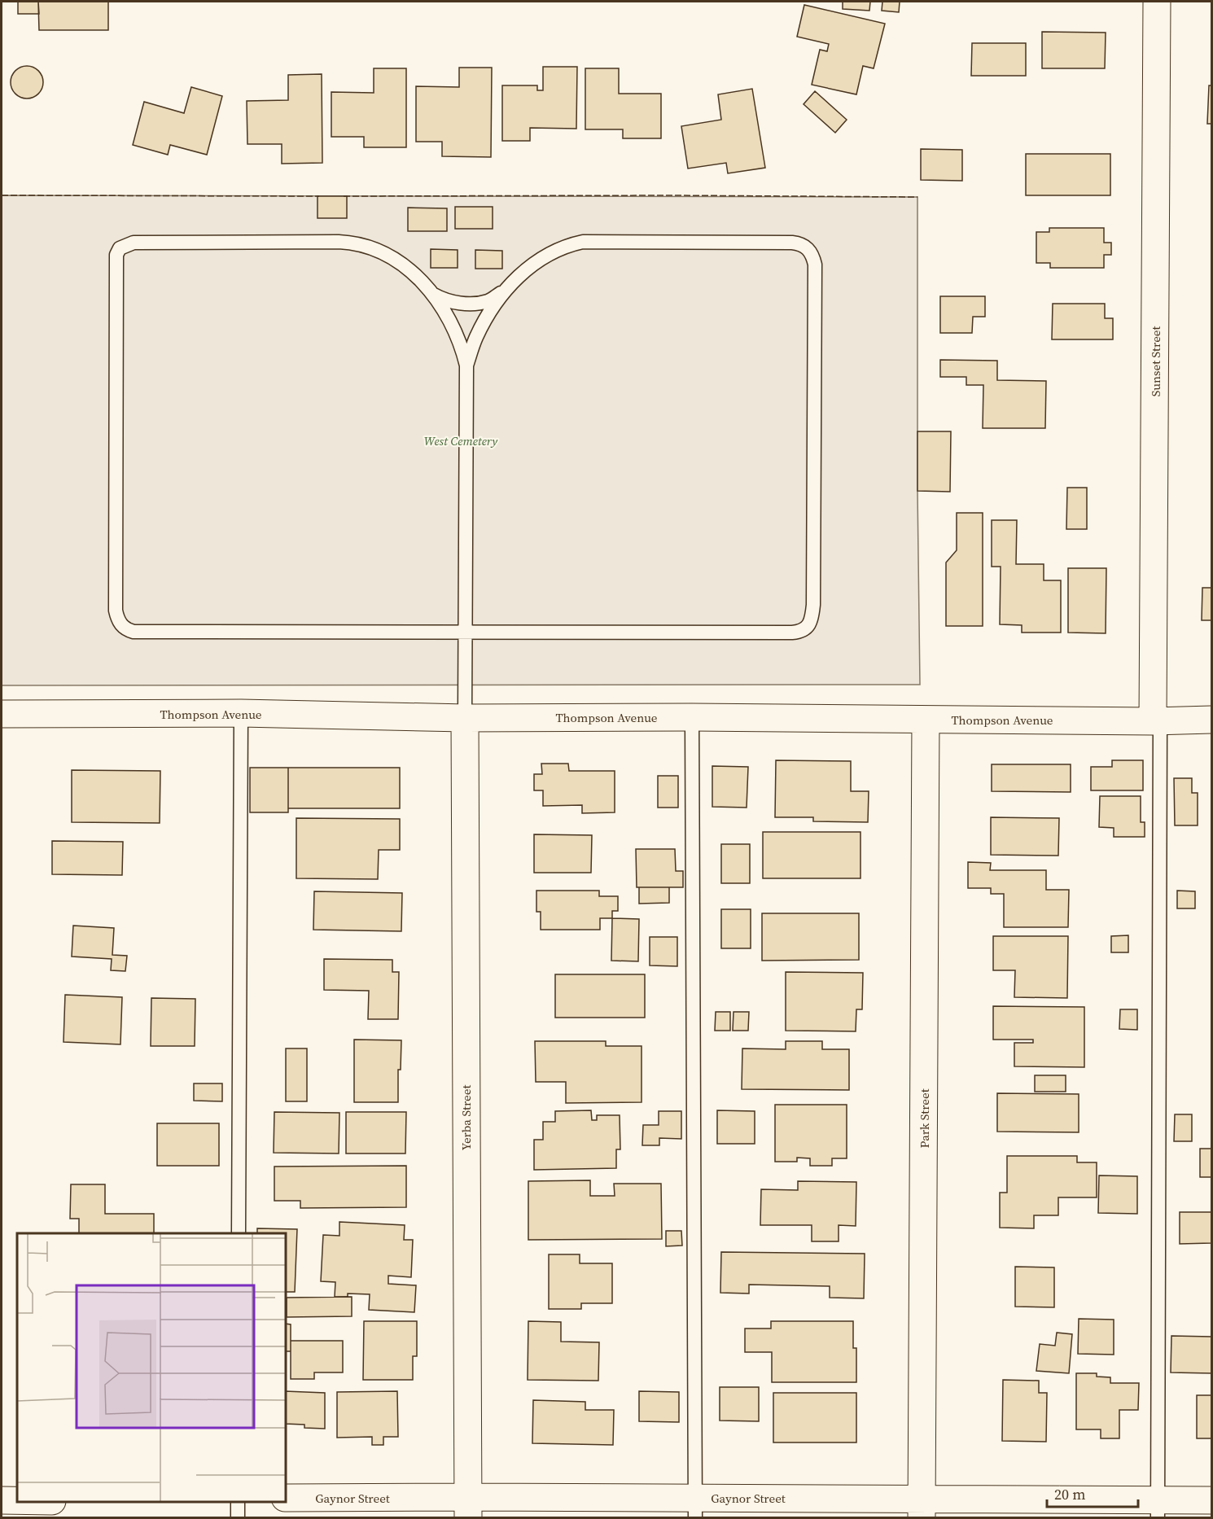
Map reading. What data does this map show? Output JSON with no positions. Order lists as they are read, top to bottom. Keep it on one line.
{"streets":{"street":["Sunset Street","Thompson Avenue","Yerba Street","Park Street","Gaynor Street"]},"crossings":[["Sunset Street","Thompson Avenue"],["Thompson Avenue","Yerba Street"],["Thompson Avenue","Park Street"],["Yerba Street","Gaynor Street"],["Park Street","Gaynor Street"]],"parks":["West Cemetery"],"scale_bar":"20 m"}
